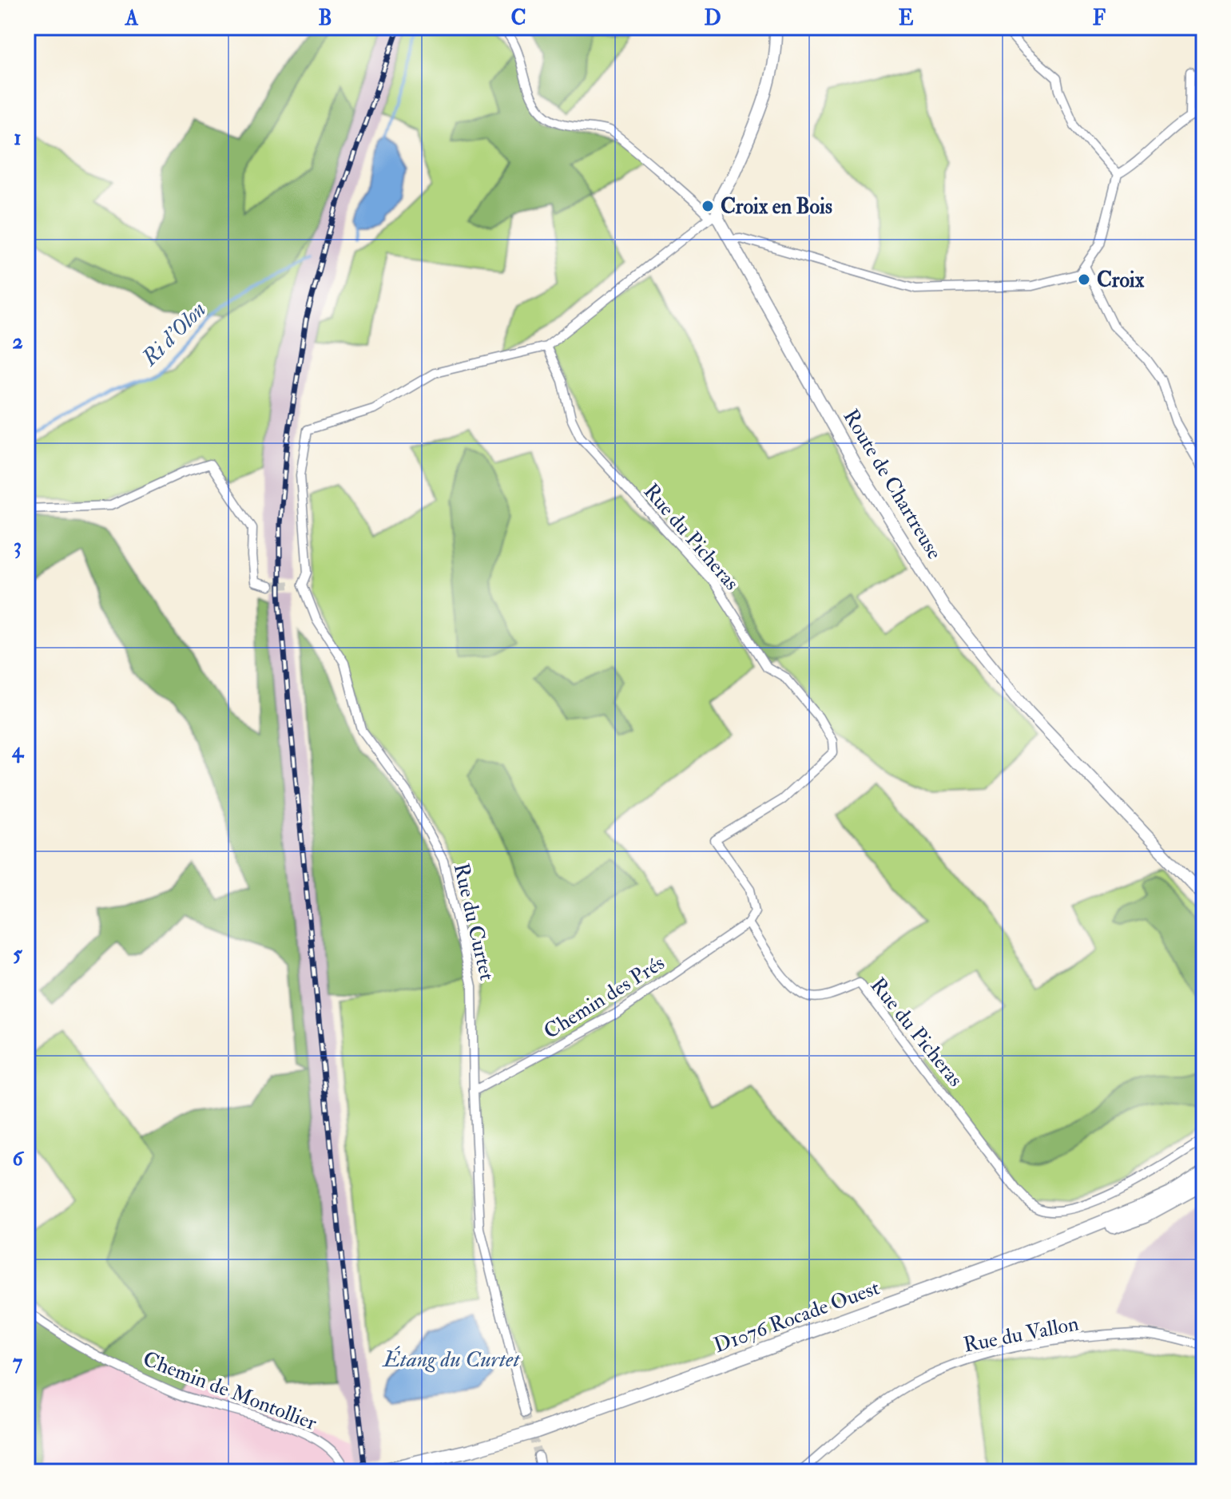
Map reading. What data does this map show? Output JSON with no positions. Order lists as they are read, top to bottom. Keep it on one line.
{"streets":{"main road":["Route de Chartreuse","D1076 Rocade Ouest"],"street":["Rue du Picheras","Rue du Curtet","Chemin des Prés","Rue du Vallon","Chemin de Montollier"]},"crossings":[["Rue du Picheras","Rue du Curtet"],["Rue du Picheras","Chemin des Prés"],["Rue du Curtet","Chemin des Prés"]],"water":["Ri d'Olon","Étang du Curtet"],"places":["Croix en Bois","Croix"],"grid":{"columns":["A","B","C","D","E","F"],"rows":["1","2","3","4","5","6","7"]}}
